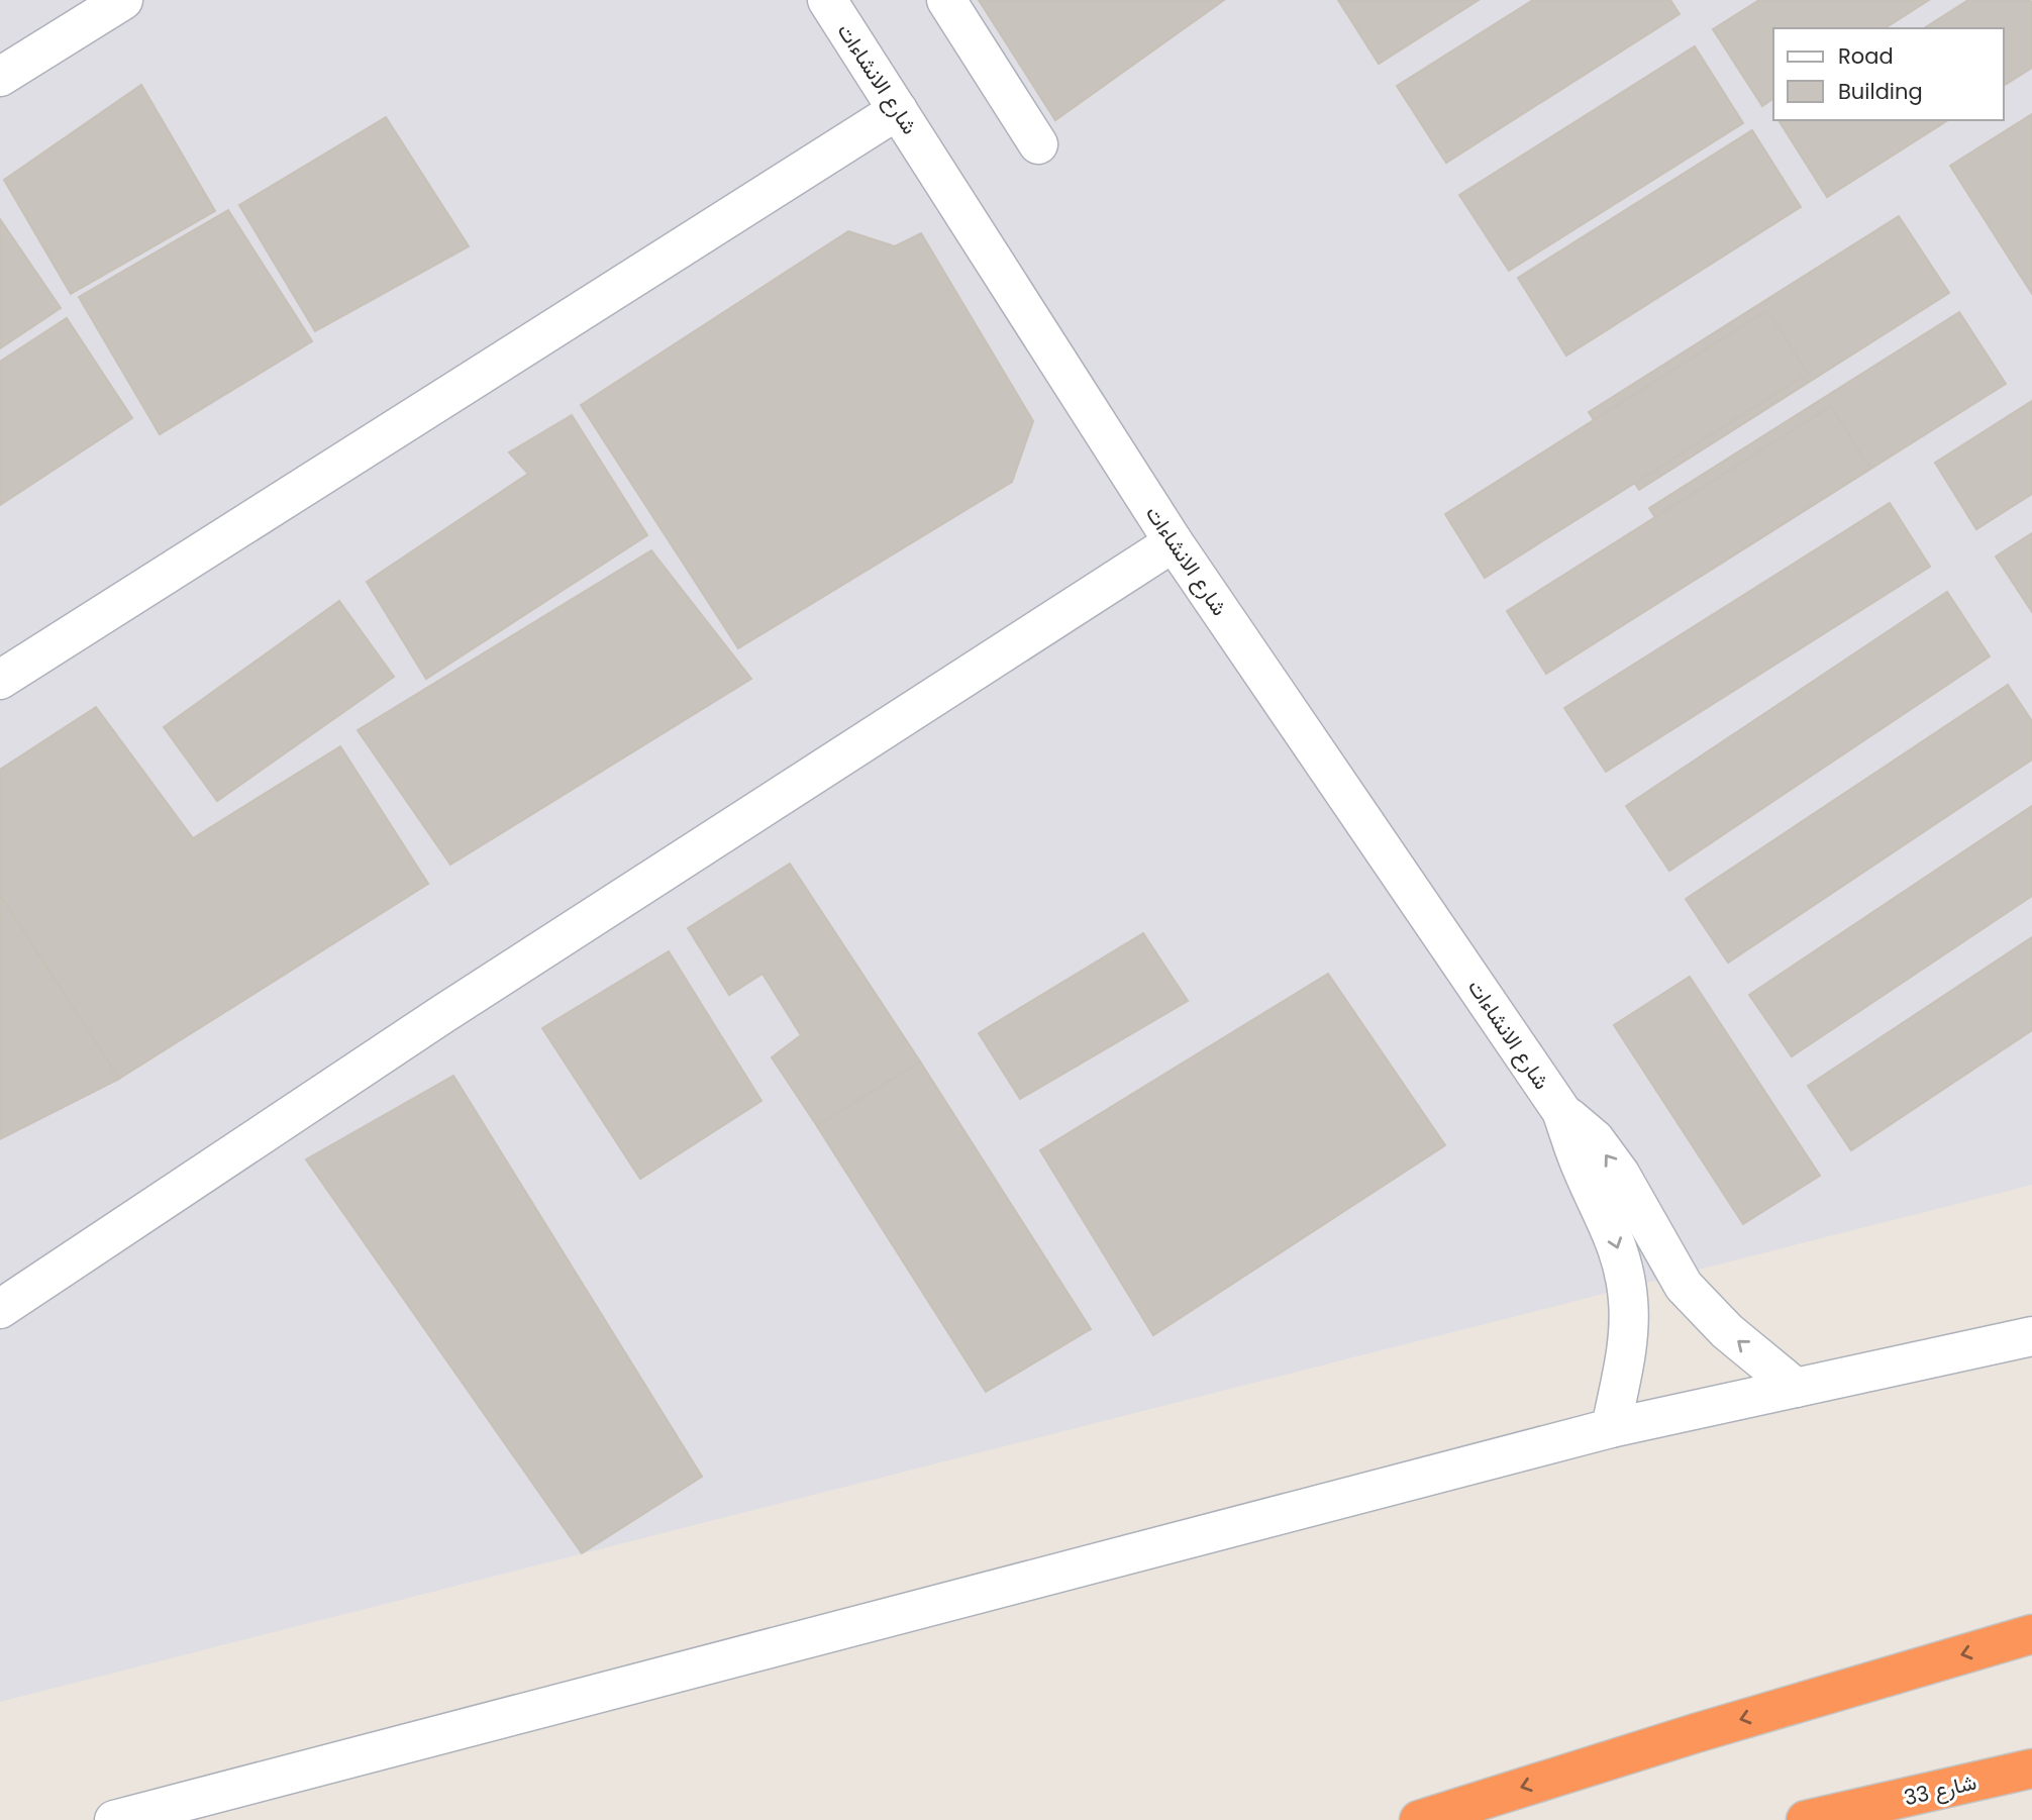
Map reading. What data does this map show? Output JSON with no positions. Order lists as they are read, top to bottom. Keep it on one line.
{"streets":{"highway":["شارع 33"],"street":["شارع الانشاءات"]},"legend":["Road","Building"]}
